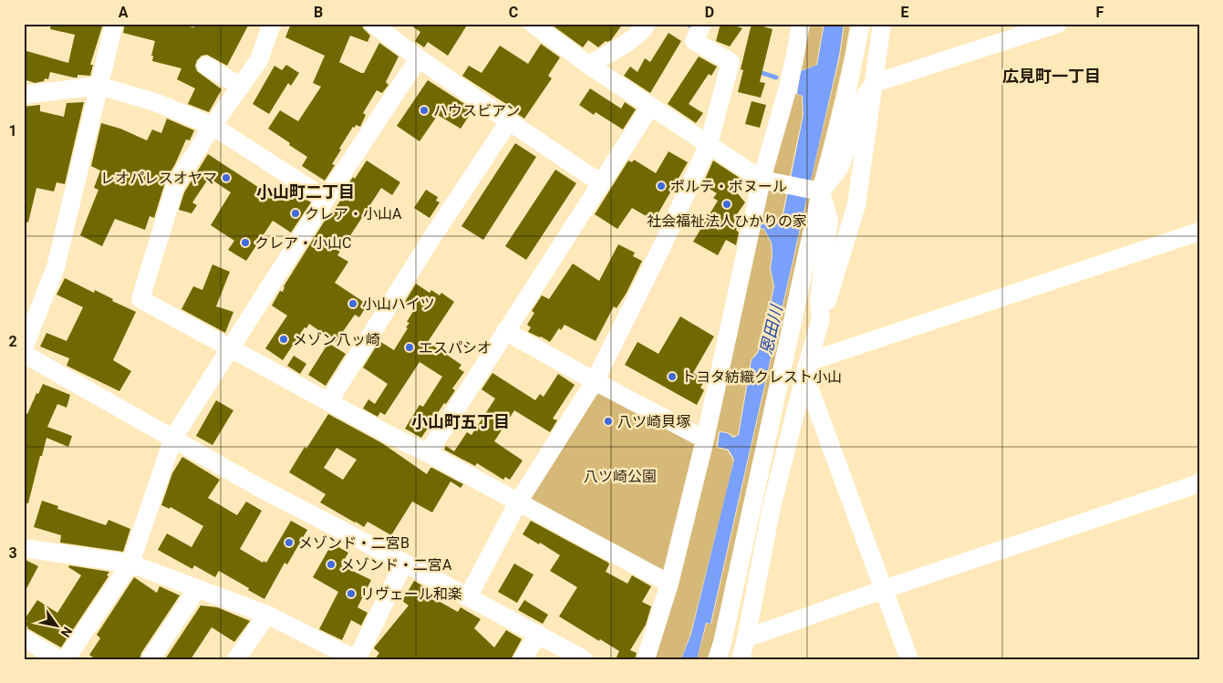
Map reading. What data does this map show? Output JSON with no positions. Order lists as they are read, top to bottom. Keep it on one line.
{"districts":["広見町一丁目","小山町二丁目","小山町五丁目"],"water":["恩田川"],"parks":["八ツ崎公園"],"places":["ハウスビアン","レオパレスオヤマ","ポルテ・ボヌール","社会福祉法人ひかりの家","クレア・小山A","クレア・小山C","小山ハイツ","メゾン八ッ崎","エスパシオ","トヨタ紡織クレスト小山","八ツ崎貝塚","メゾンド・二宮B","メゾンド・二宮A","リヴェール和楽"],"north":"bottom right","grid":{"columns":["A","B","C","D","E","F"],"rows":["1","2","3"]}}
